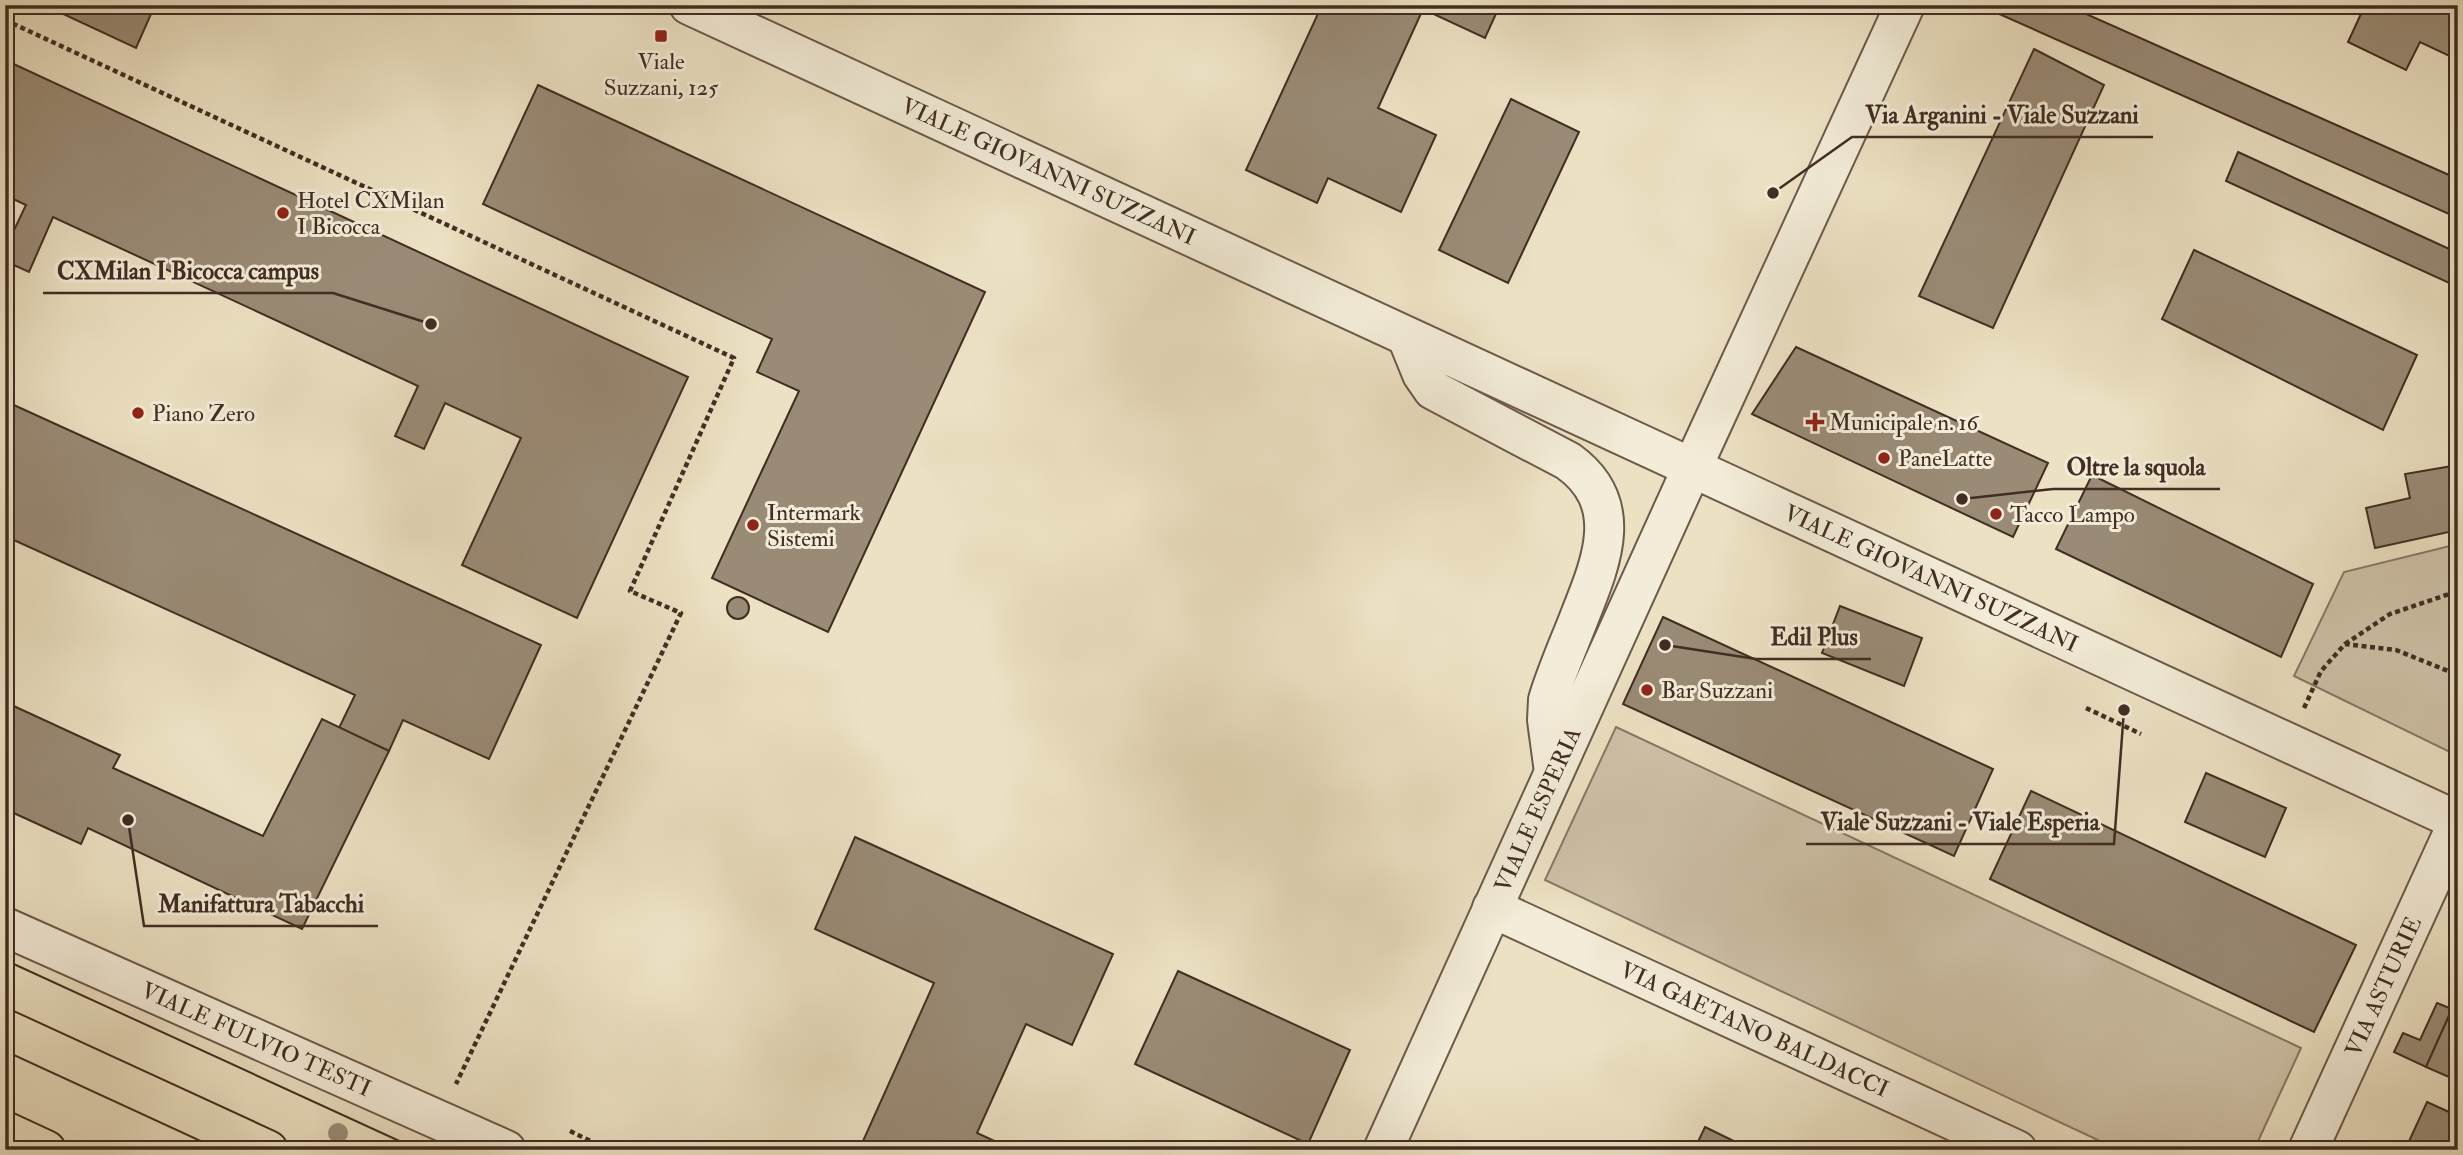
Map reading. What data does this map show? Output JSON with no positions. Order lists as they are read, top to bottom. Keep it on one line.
{"streets":{"street":["VIALE GIOVANNI SUZZANI","VIALE ESPERIA","VIA ASTURIE","VIA GAETANO BALDACCI","VIALE FULVIO TESTI"]},"crossings":[["VIALE GIOVANNI SUZZANI","VIALE ESPERIA"],["VIALE GIOVANNI SUZZANI","VIA ASTURIE"],["VIALE ESPERIA","VIA GAETANO BALDACCI"]],"places":{"transit":["Viale Suzzani, 125"],"other":["Via Arganini - Viale Suzzani","Hotel CXMilan I Bicocca","CXMilan I Bicocca campus","Piano Zero","PaneLatte","Oltre la squola","Tacco Lampo","Intermark Sistemi","Edil Plus","Bar Suzzani","Viale Suzzani - Viale Esperia","Manifattura Tabacchi"],"health":["Municipale n. 16"]}}
